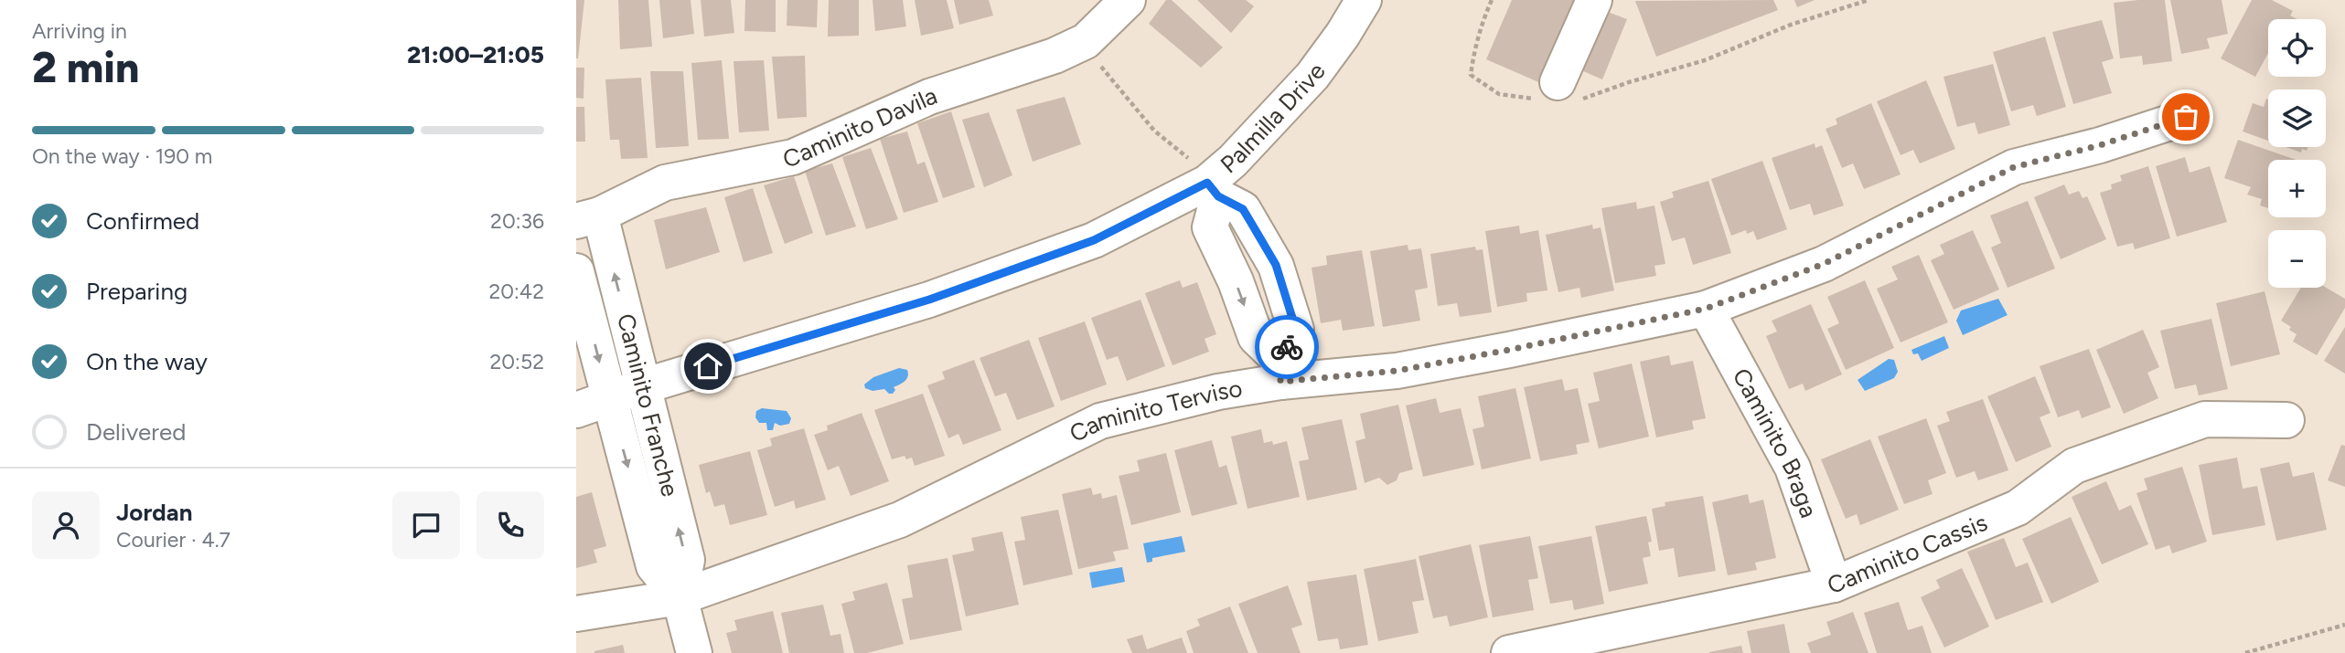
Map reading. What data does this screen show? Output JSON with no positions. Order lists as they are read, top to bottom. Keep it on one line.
{"streets":{"street":["Palmilla Drive","Caminito Davila","Caminito Franche","Caminito Terviso","Caminito Braga","Caminito Cassis"]},"crossings":[["Palmilla Drive","Caminito Franche"],["Caminito Davila","Caminito Franche"],["Caminito Franche","Caminito Terviso"],["Caminito Terviso","Caminito Braga"],["Caminito Braga","Caminito Cassis"]],"page":{"heading":["2 min","Arriving in","21:00–21:05"],"panel":["Jordan","Courier · 4.7"],"map_buttons":["+","−"],"bar":"On the way · 190 m","list":[["Confirmed","20:36"],["Preparing","20:42"],["On the way","20:52"],"Delivered"]}}
